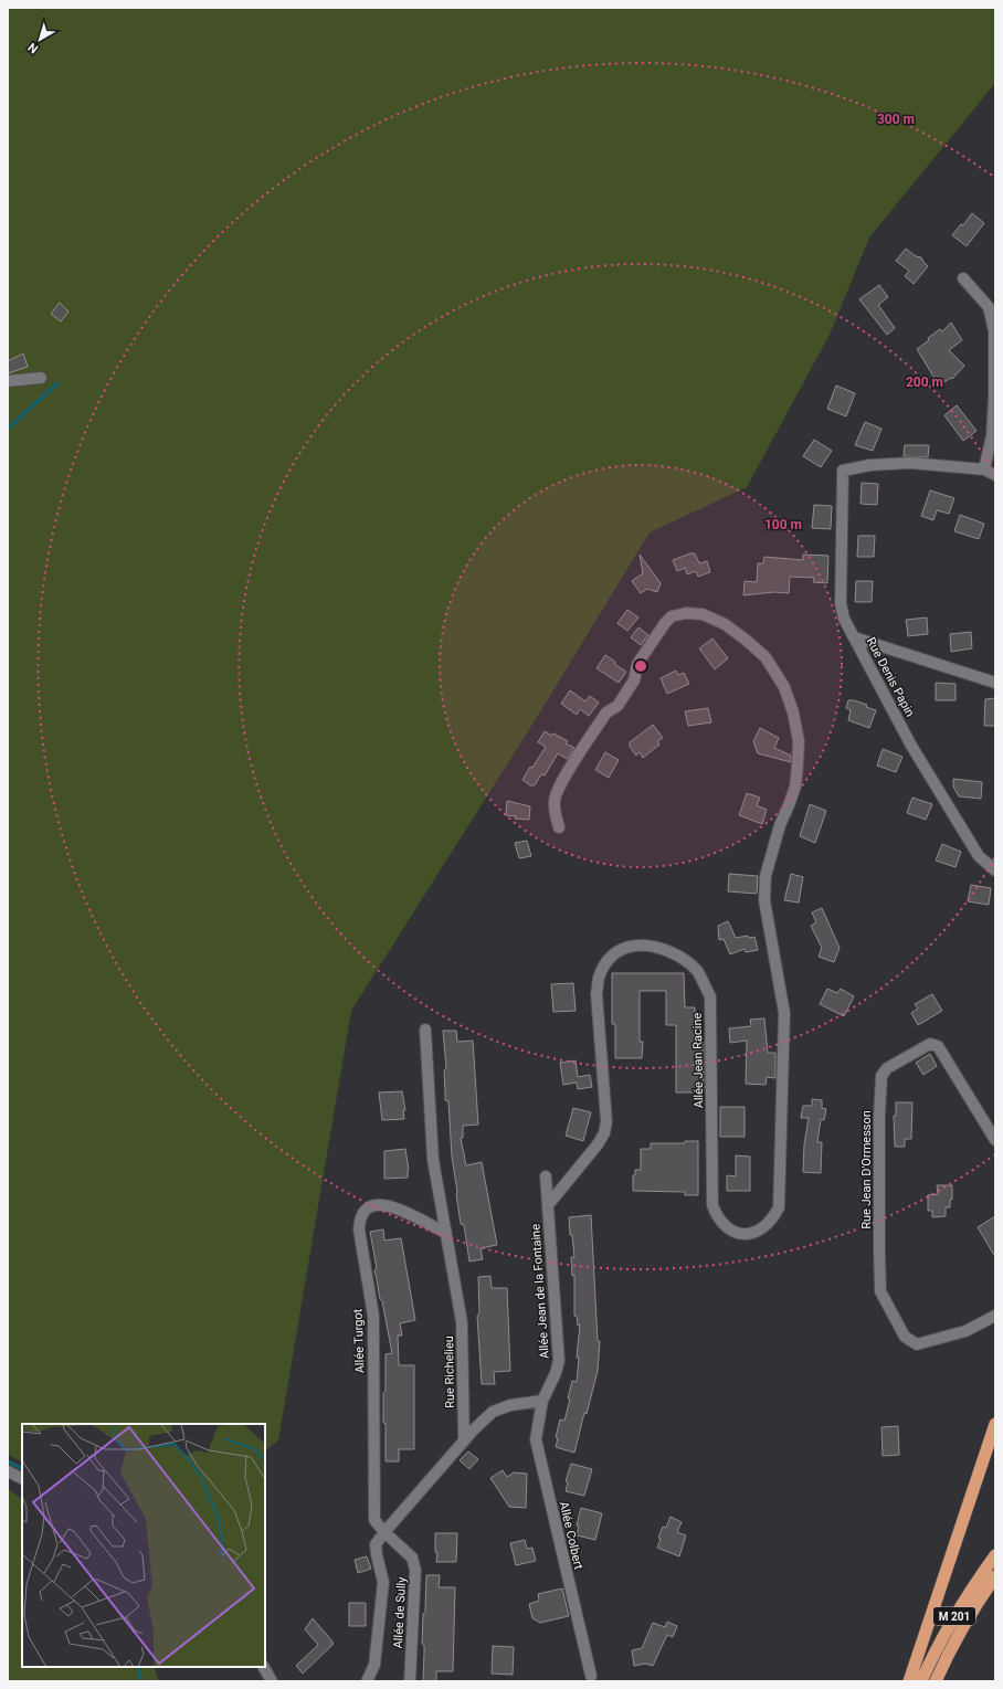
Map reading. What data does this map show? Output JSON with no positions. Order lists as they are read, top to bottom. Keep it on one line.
{"streets":{"highway":["M 201"],"street":["Rue Denis Papin","Allée Jean Racine","Rue Jean D'Ormesson","Allée Jean de la Fontaine","Allée Turgot","Rue Richelieu","Allée Colbert","Allée de Sully"]},"crossings":[["Allée Jean Racine","Allée Jean de la Fontaine"],["Allée Jean de la Fontaine","Allée Colbert"],["Allée Turgot","Rue Richelieu"],["Allée Turgot","Allée de Sully"]],"north":"bottom left","rings":["300 m","200 m","100 m"]}
